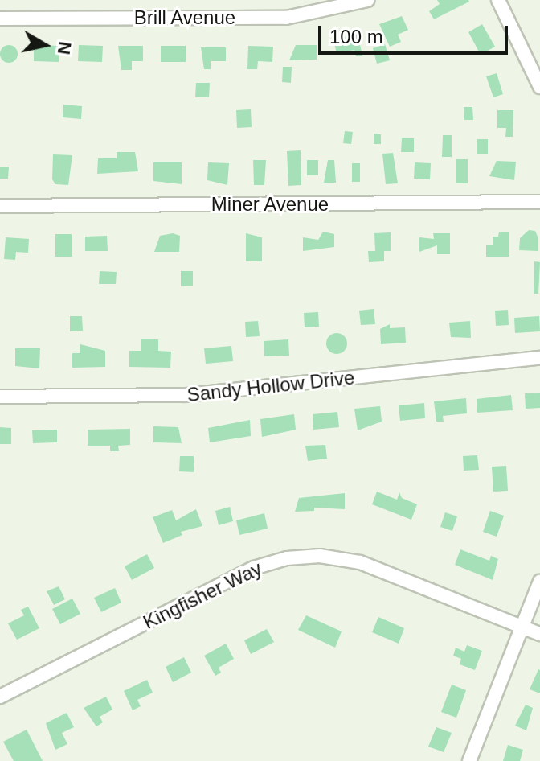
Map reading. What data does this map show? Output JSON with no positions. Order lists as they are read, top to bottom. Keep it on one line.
{"streets":{"street":["Brill Avenue","Miner Avenue","Sandy Hollow Drive","Kingfisher Way"]},"scale_bar":"100 m","north":"right"}
